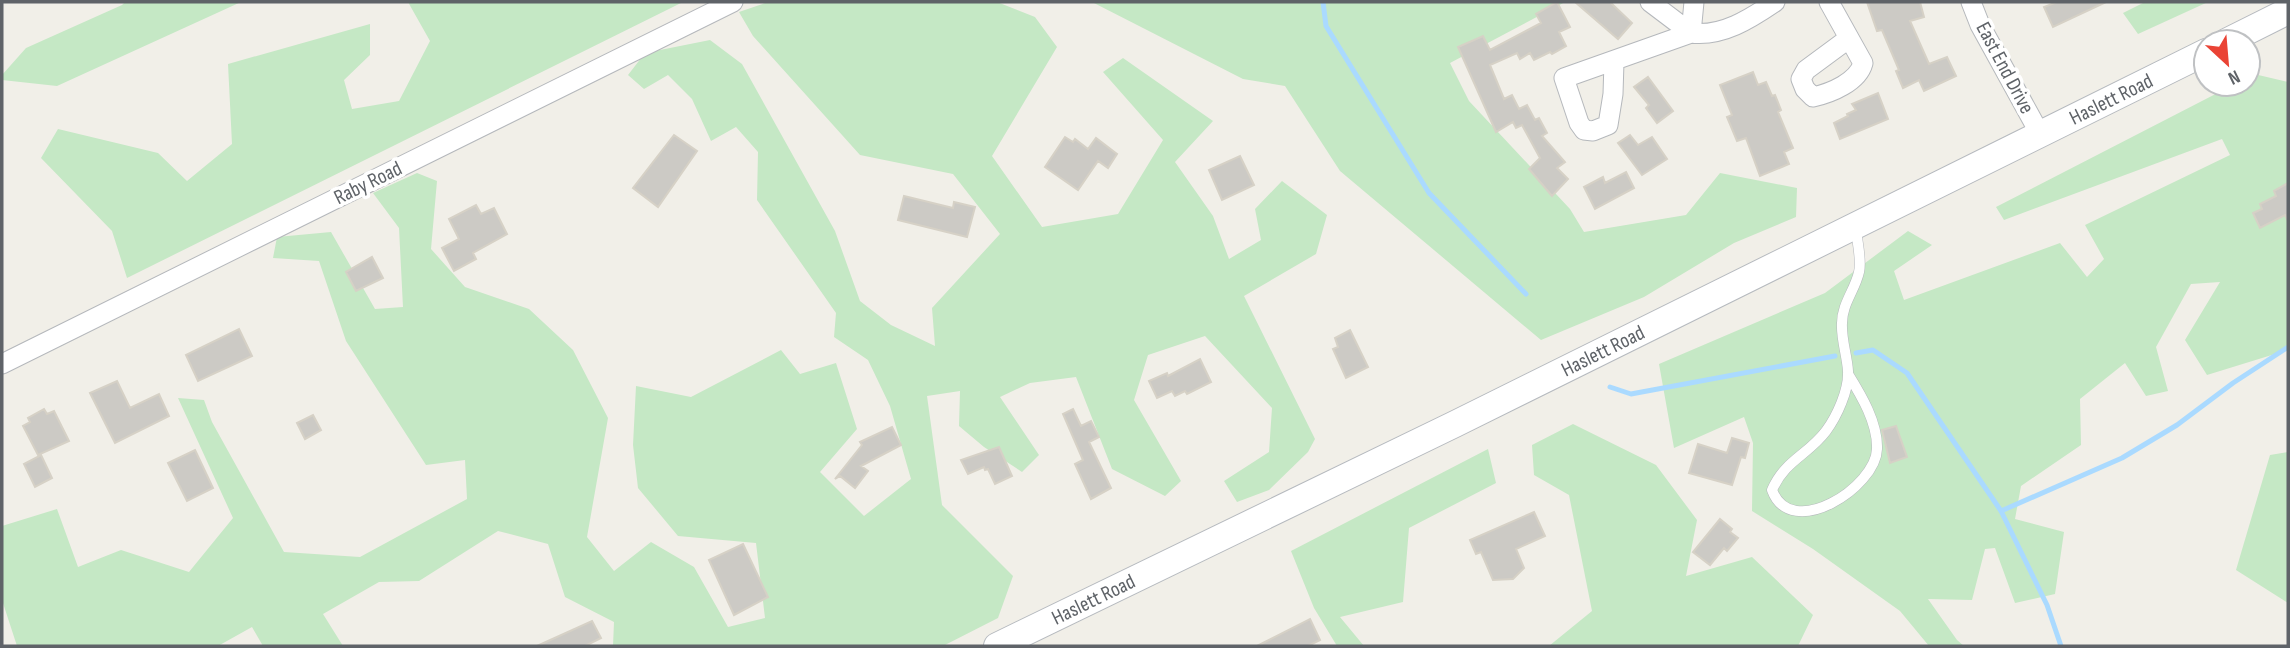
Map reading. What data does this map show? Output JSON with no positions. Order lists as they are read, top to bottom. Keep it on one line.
{"streets":{"main road":["Haslett Road"],"street":["East End Drive","Raby Road"]},"crossings":[["East End Drive","Haslett Road"]],"north":"bottom right"}
